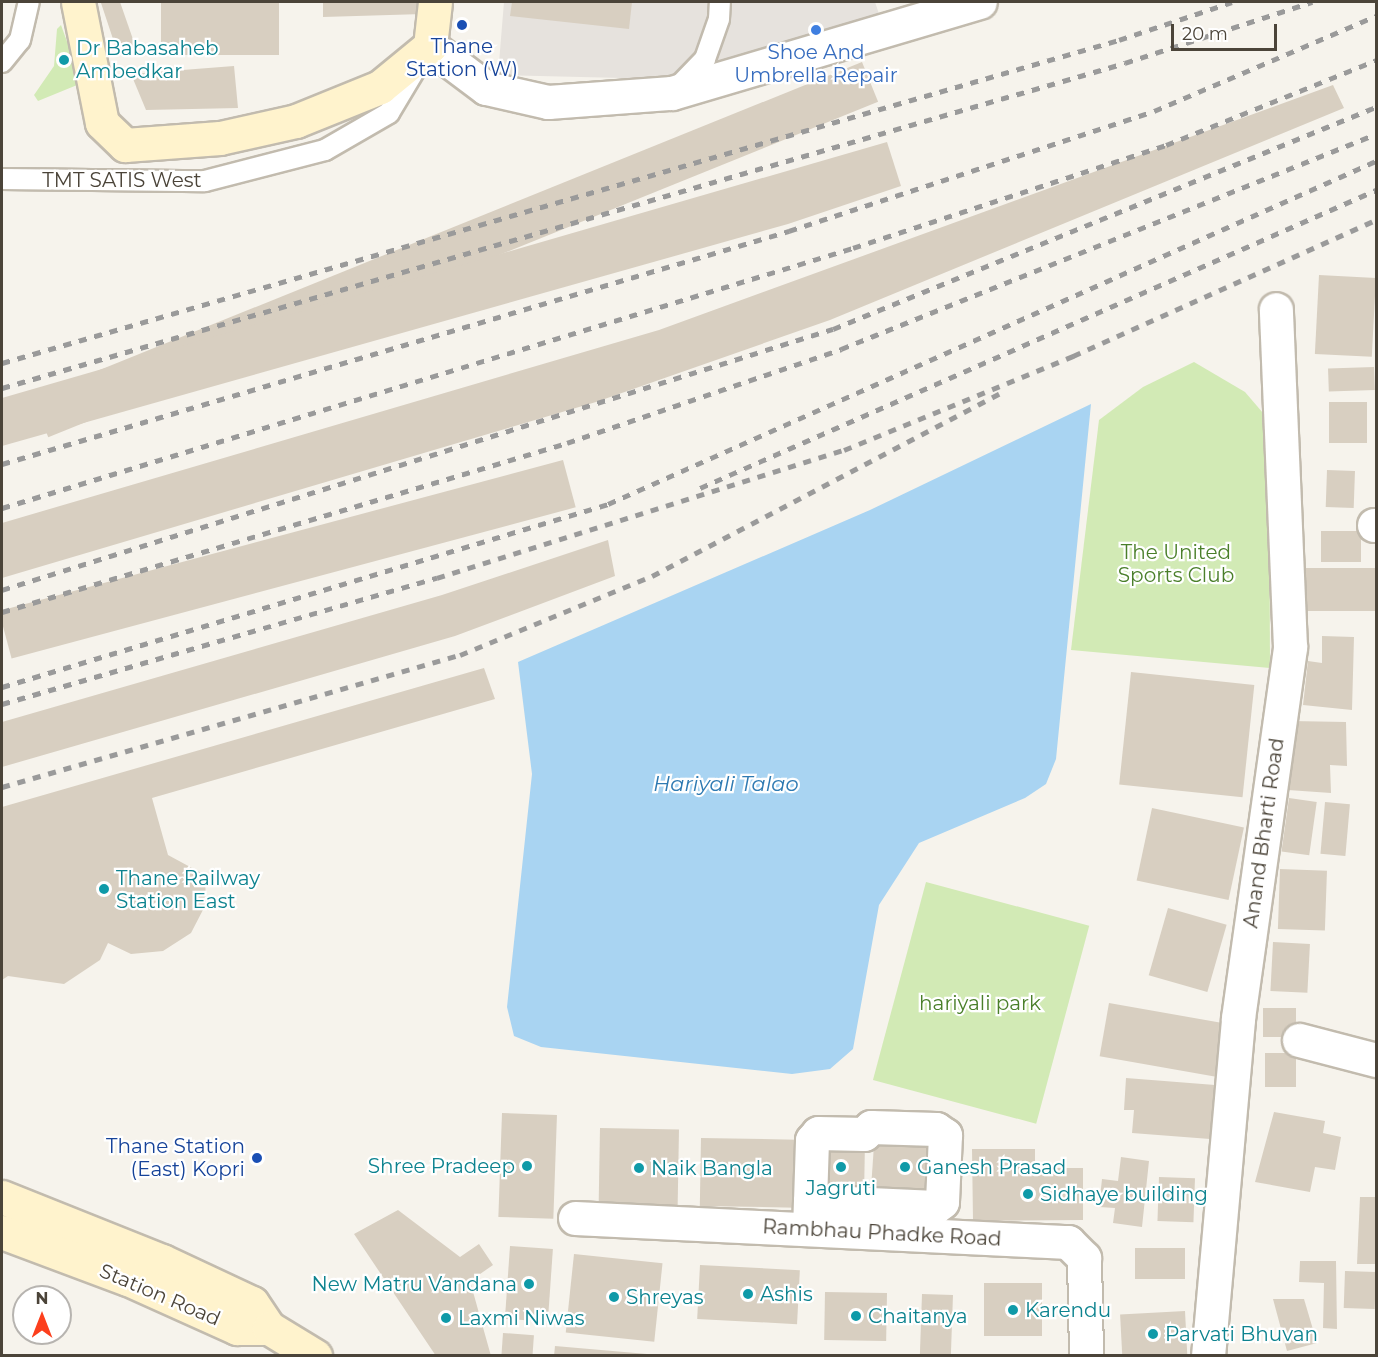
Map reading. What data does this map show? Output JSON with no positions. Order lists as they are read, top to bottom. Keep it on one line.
{"streets":{"main road":["Station Road"],"street":["Anand Bharti Road","Rambhau Phadke Road"],"lane":["TMT SATIS West"]},"water":["Hariyali Talao"],"parks":["The United Sports Club","hariyali park"],"places":["Thane Station (W)","Shoe And Umbrella Repair","Dr Babasaheb Ambedkar","Thane Railway Station East","Thane Station (East) Kopri","Shree Pradeep","Jagruti","Ganesh Prasad","Naik Bangla","Sidhaye building","New Matru Vandana","Ashis","Shreyas","Karendu","Chaitanya","Laxmi Niwas","Parvati Bhuvan"],"scale_bar":"20 m","north":"top"}
